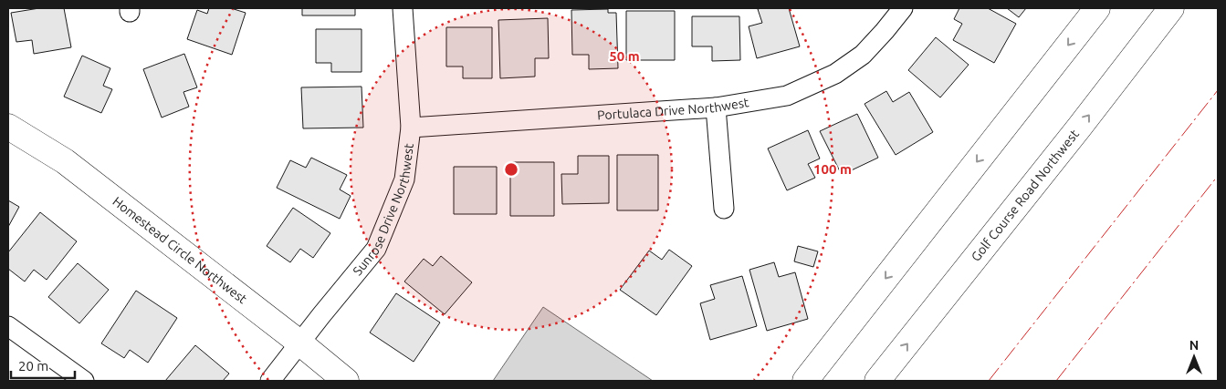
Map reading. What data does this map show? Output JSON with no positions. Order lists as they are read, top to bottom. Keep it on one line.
{"streets":{"main road":["Golf Course Road Northwest","Homestead Circle Northwest"],"street":["Portulaca Drive Northwest","Sunrose Drive Northwest"]},"crossings":[["Portulaca Drive Northwest","Sunrose Drive Northwest"],["Sunrose Drive Northwest","Homestead Circle Northwest"]],"scale_bar":"20 m","north":"top","rings":["50 m","100 m"]}
